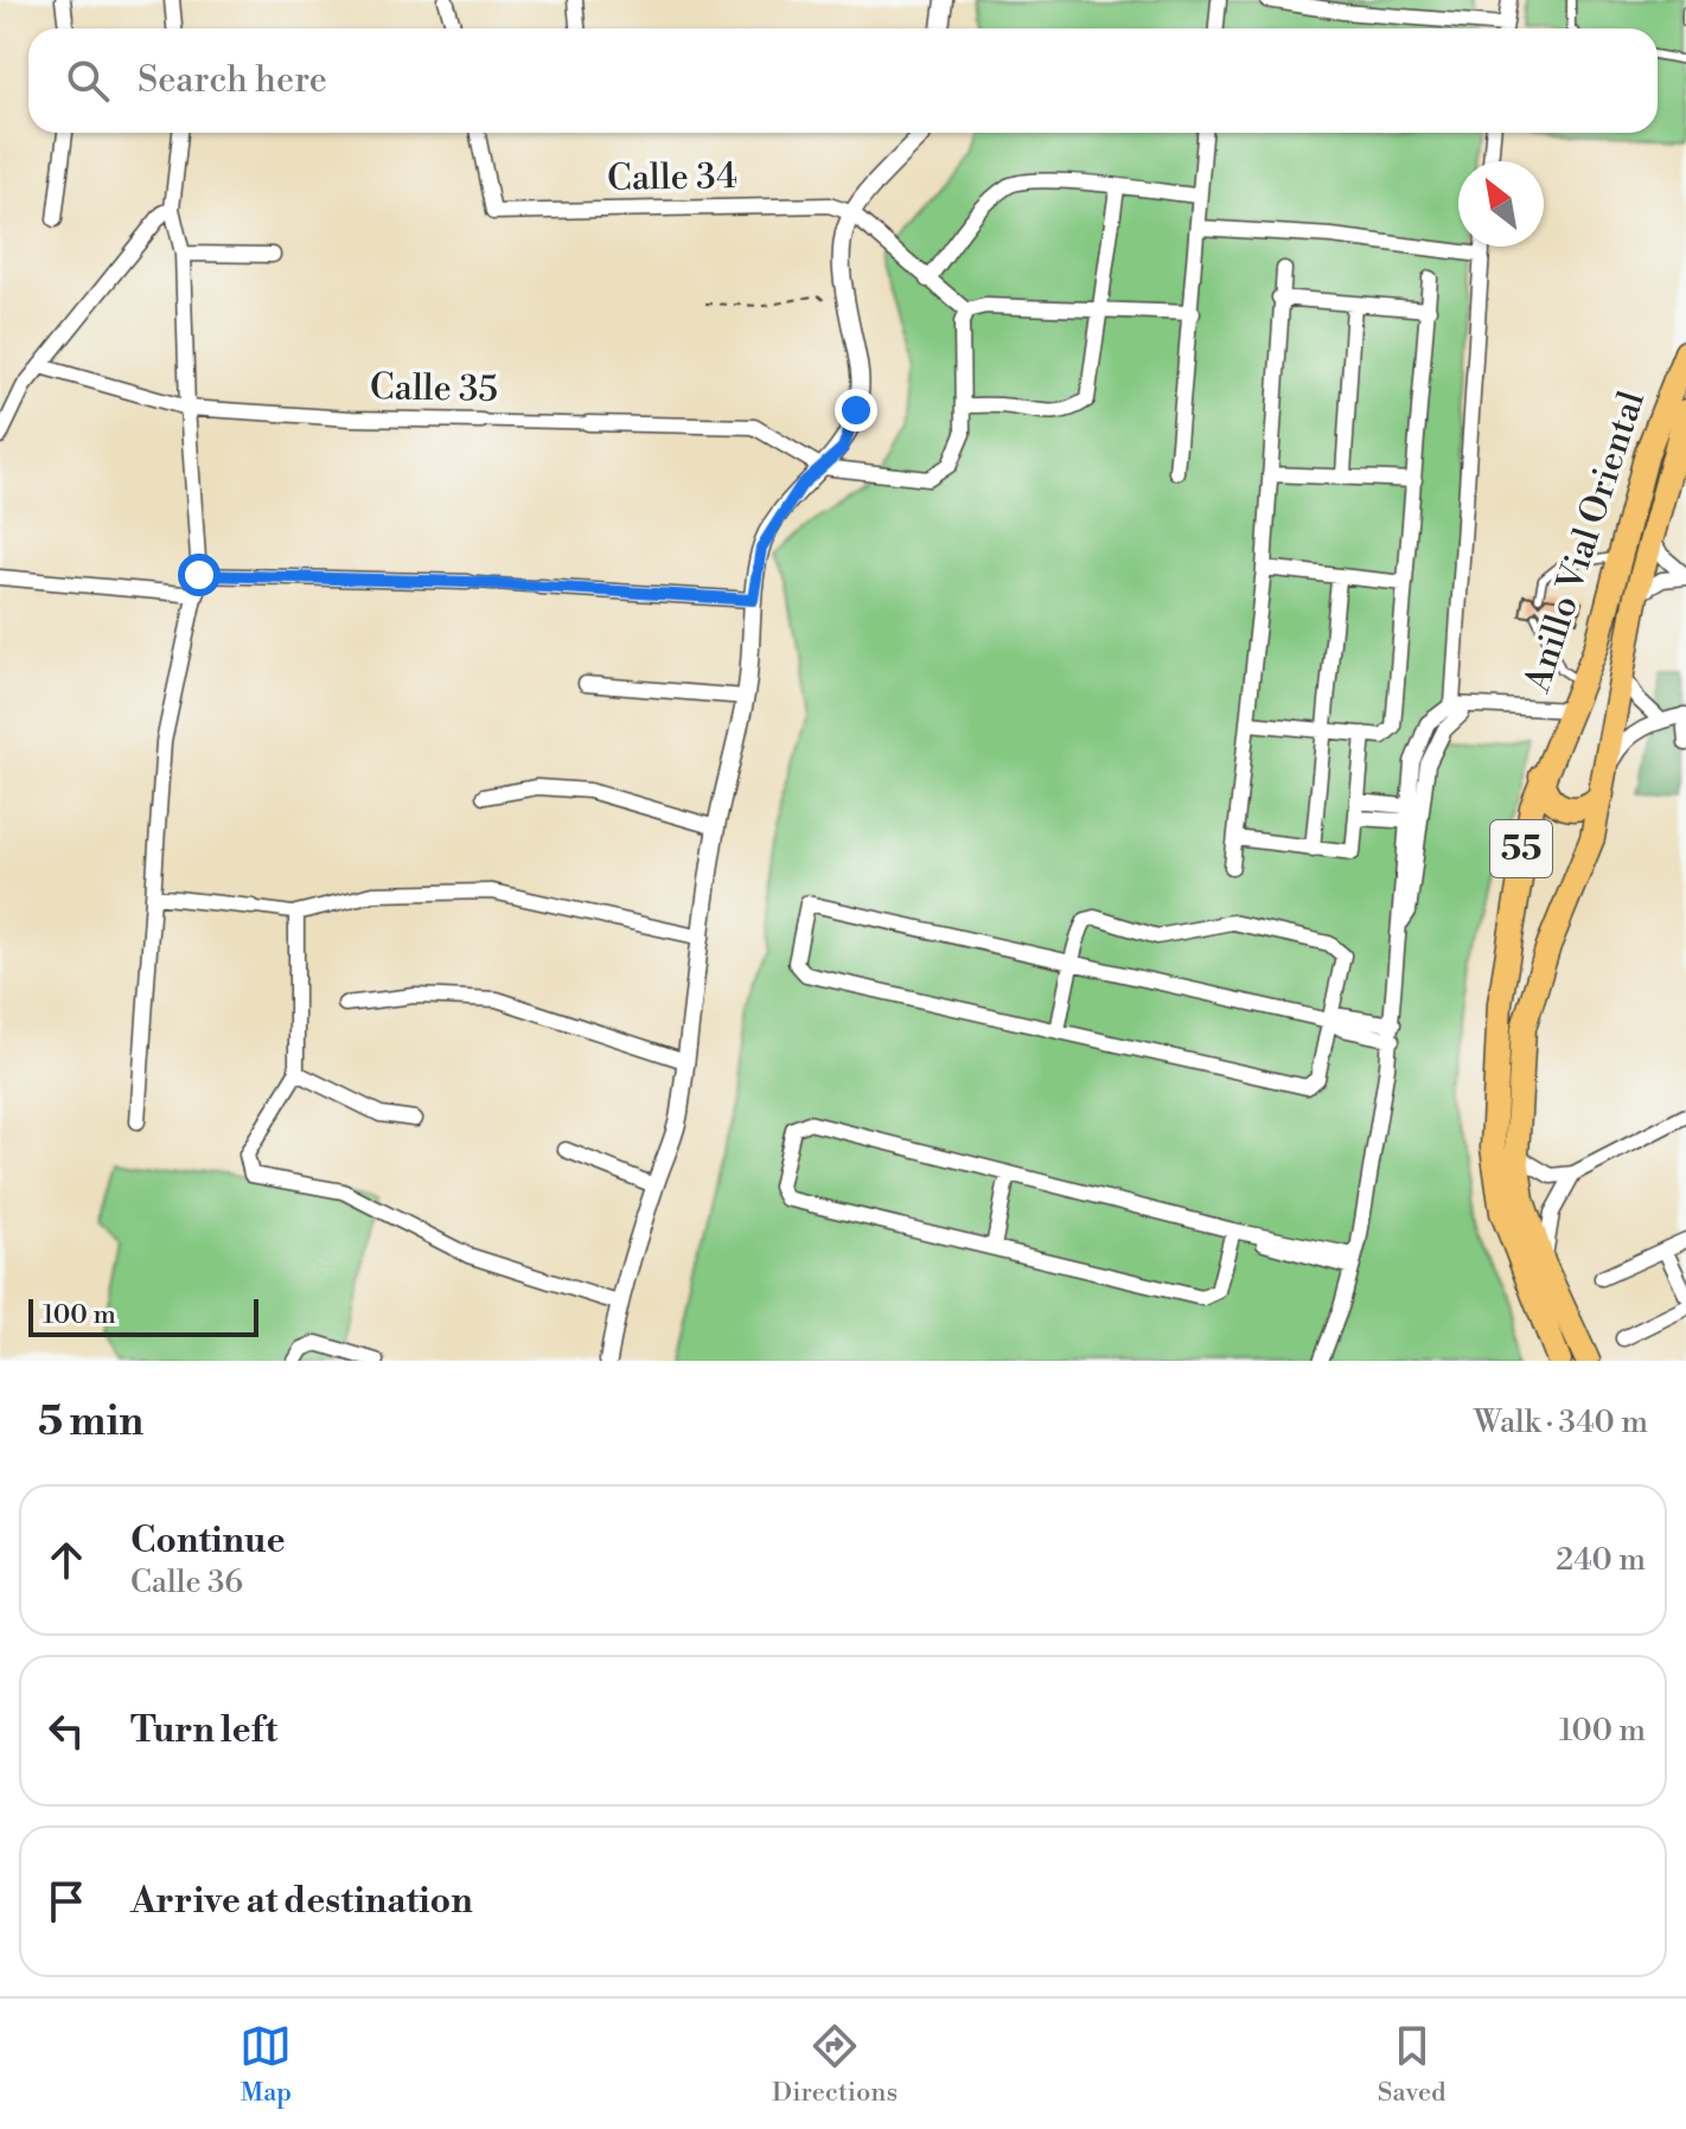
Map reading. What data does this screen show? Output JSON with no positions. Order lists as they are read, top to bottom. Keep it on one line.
{"streets":{"highway":["Anillo Vial Oriental","55"],"street":["Calle 34","Calle 35"]},"scale_bar":"100 m","north":"top left","page":{"search":"Search here","scale":"100 m","heading":["5 min","Walk · 340 m"],"list":[["Continue","Calle 36","240 m"],["Turn left","100 m"],"Arrive at destination"],"nav":["Map","Directions","Saved"]}}
